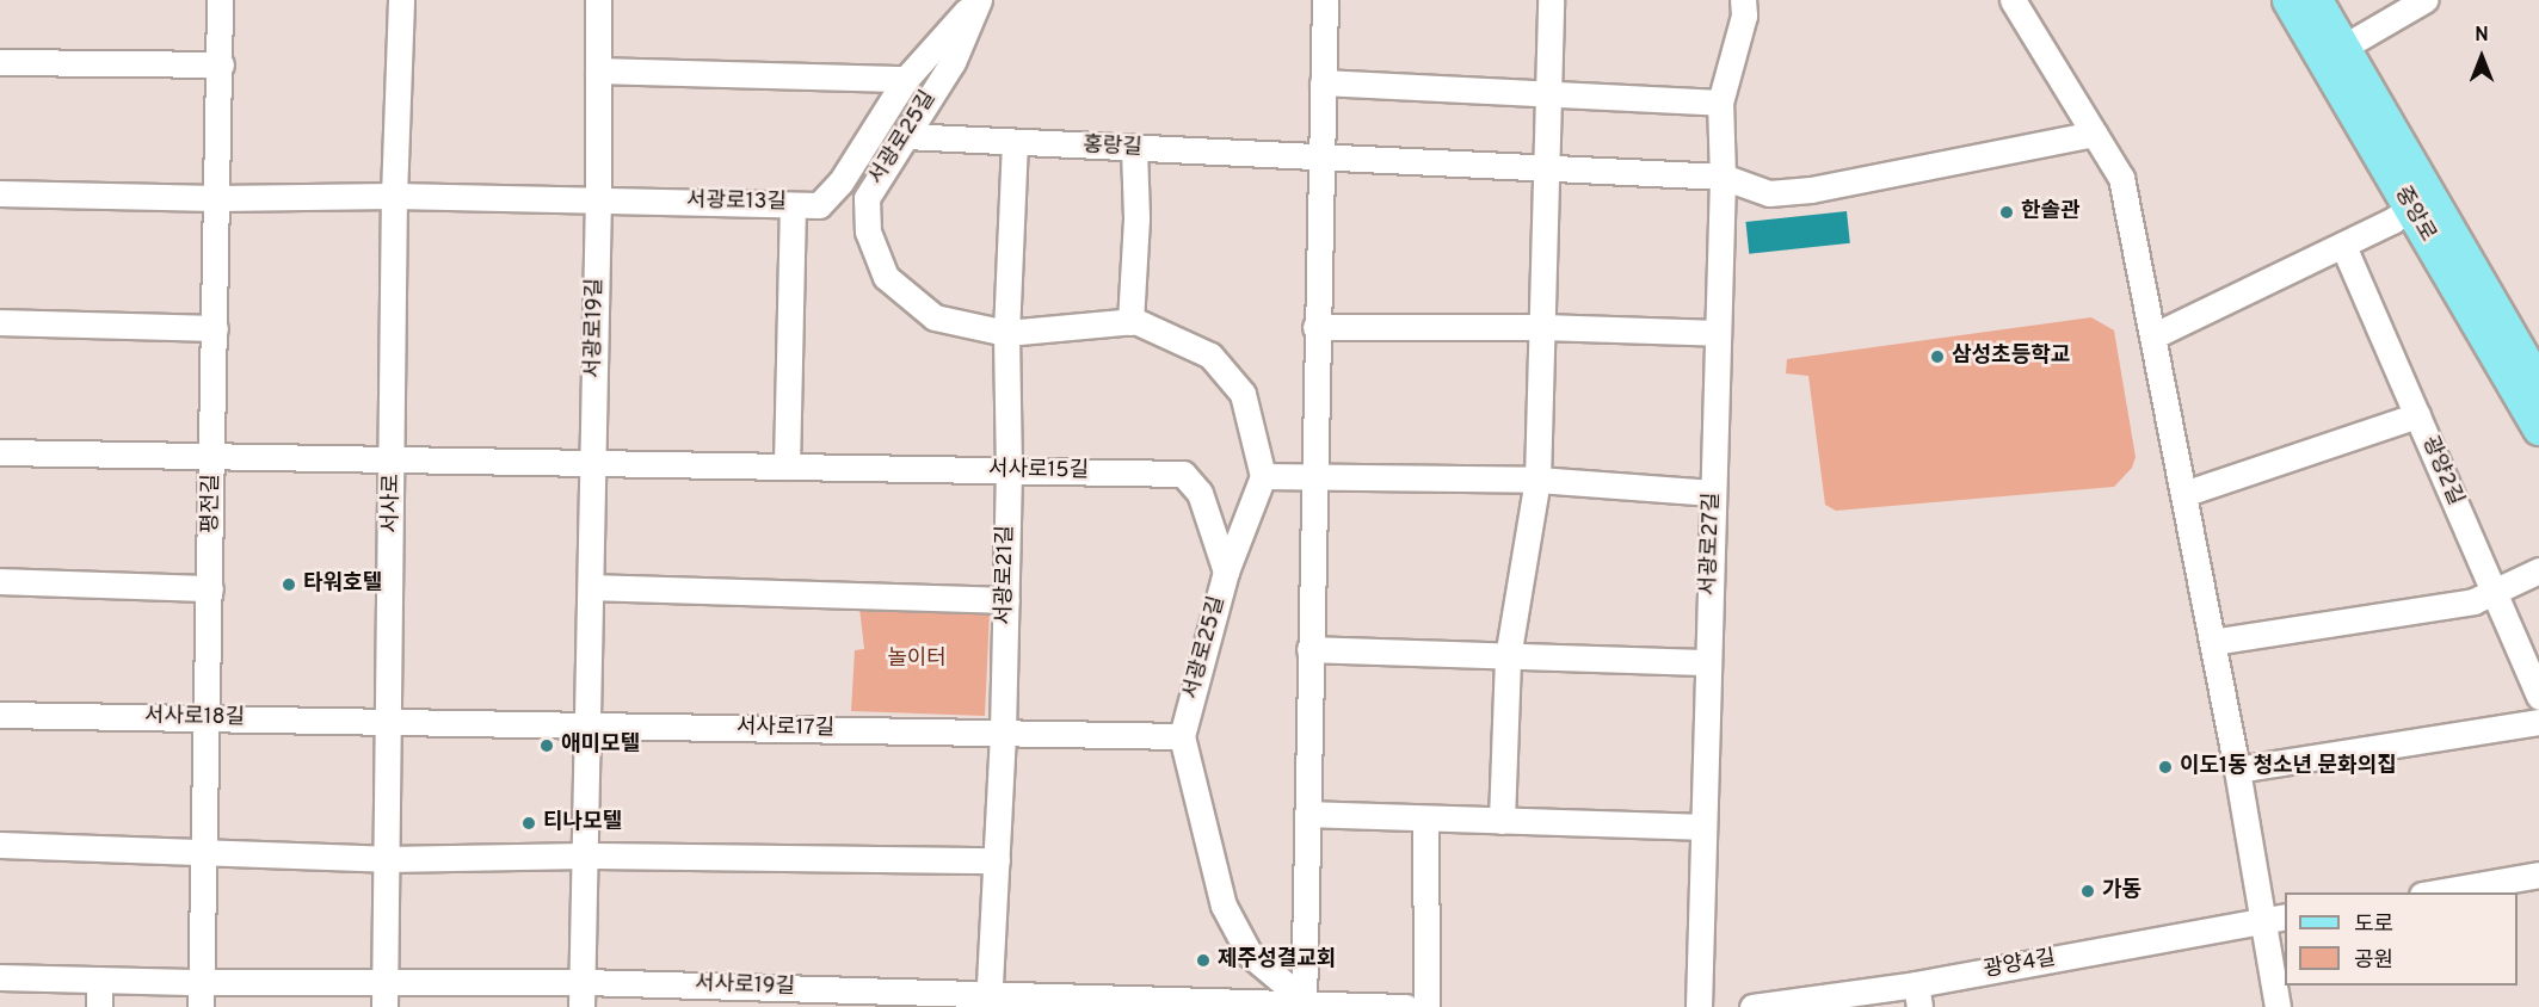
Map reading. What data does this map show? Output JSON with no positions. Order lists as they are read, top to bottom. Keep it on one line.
{"streets":{"main road":["중앙로"],"street":["서광로25길","홍랑길","서광로13길","서광로19길","서사로15길","광양2길","평전길","서사로","서광로27길","서광로21길","서사로18길","서사로17길","광양4길","서사로19길"]},"crossings":[["서광로25길","홍랑길"],["서광로25길","서광로13길"],["서광로25길","서사로15길"],["서광로25길","서광로21길"],["서광로25길","서사로17길"],["서광로25길","서사로19길"],["홍랑길","서광로27길"],["홍랑길","서광로21길"],["서광로13길","서광로19길"],["서광로13길","평전길"],["서광로13길","서사로"],["서광로19길","서사로15길"],["서광로19길","서사로17길"],["서광로19길","서사로19길"],["서사로15길","평전길"],["서사로15길","서사로"],["서사로15길","서광로21길"],["평전길","서사로18길"],["평전길","서사로19길"],["서사로","서사로18길"],["서사로","서사로17길"],["서사로","서사로19길"],["서광로21길","서사로17길"],["서광로21길","서사로19길"],["서사로18길","서사로17길"]],"parks":["놀이터"],"places":["한솔관","삼성초등학교","타워호텔","애미모텔","이도1동 청소년 문화의집","티나모텔","가동","제주성결교회"],"legend":["도로","공원"],"north":"top"}
